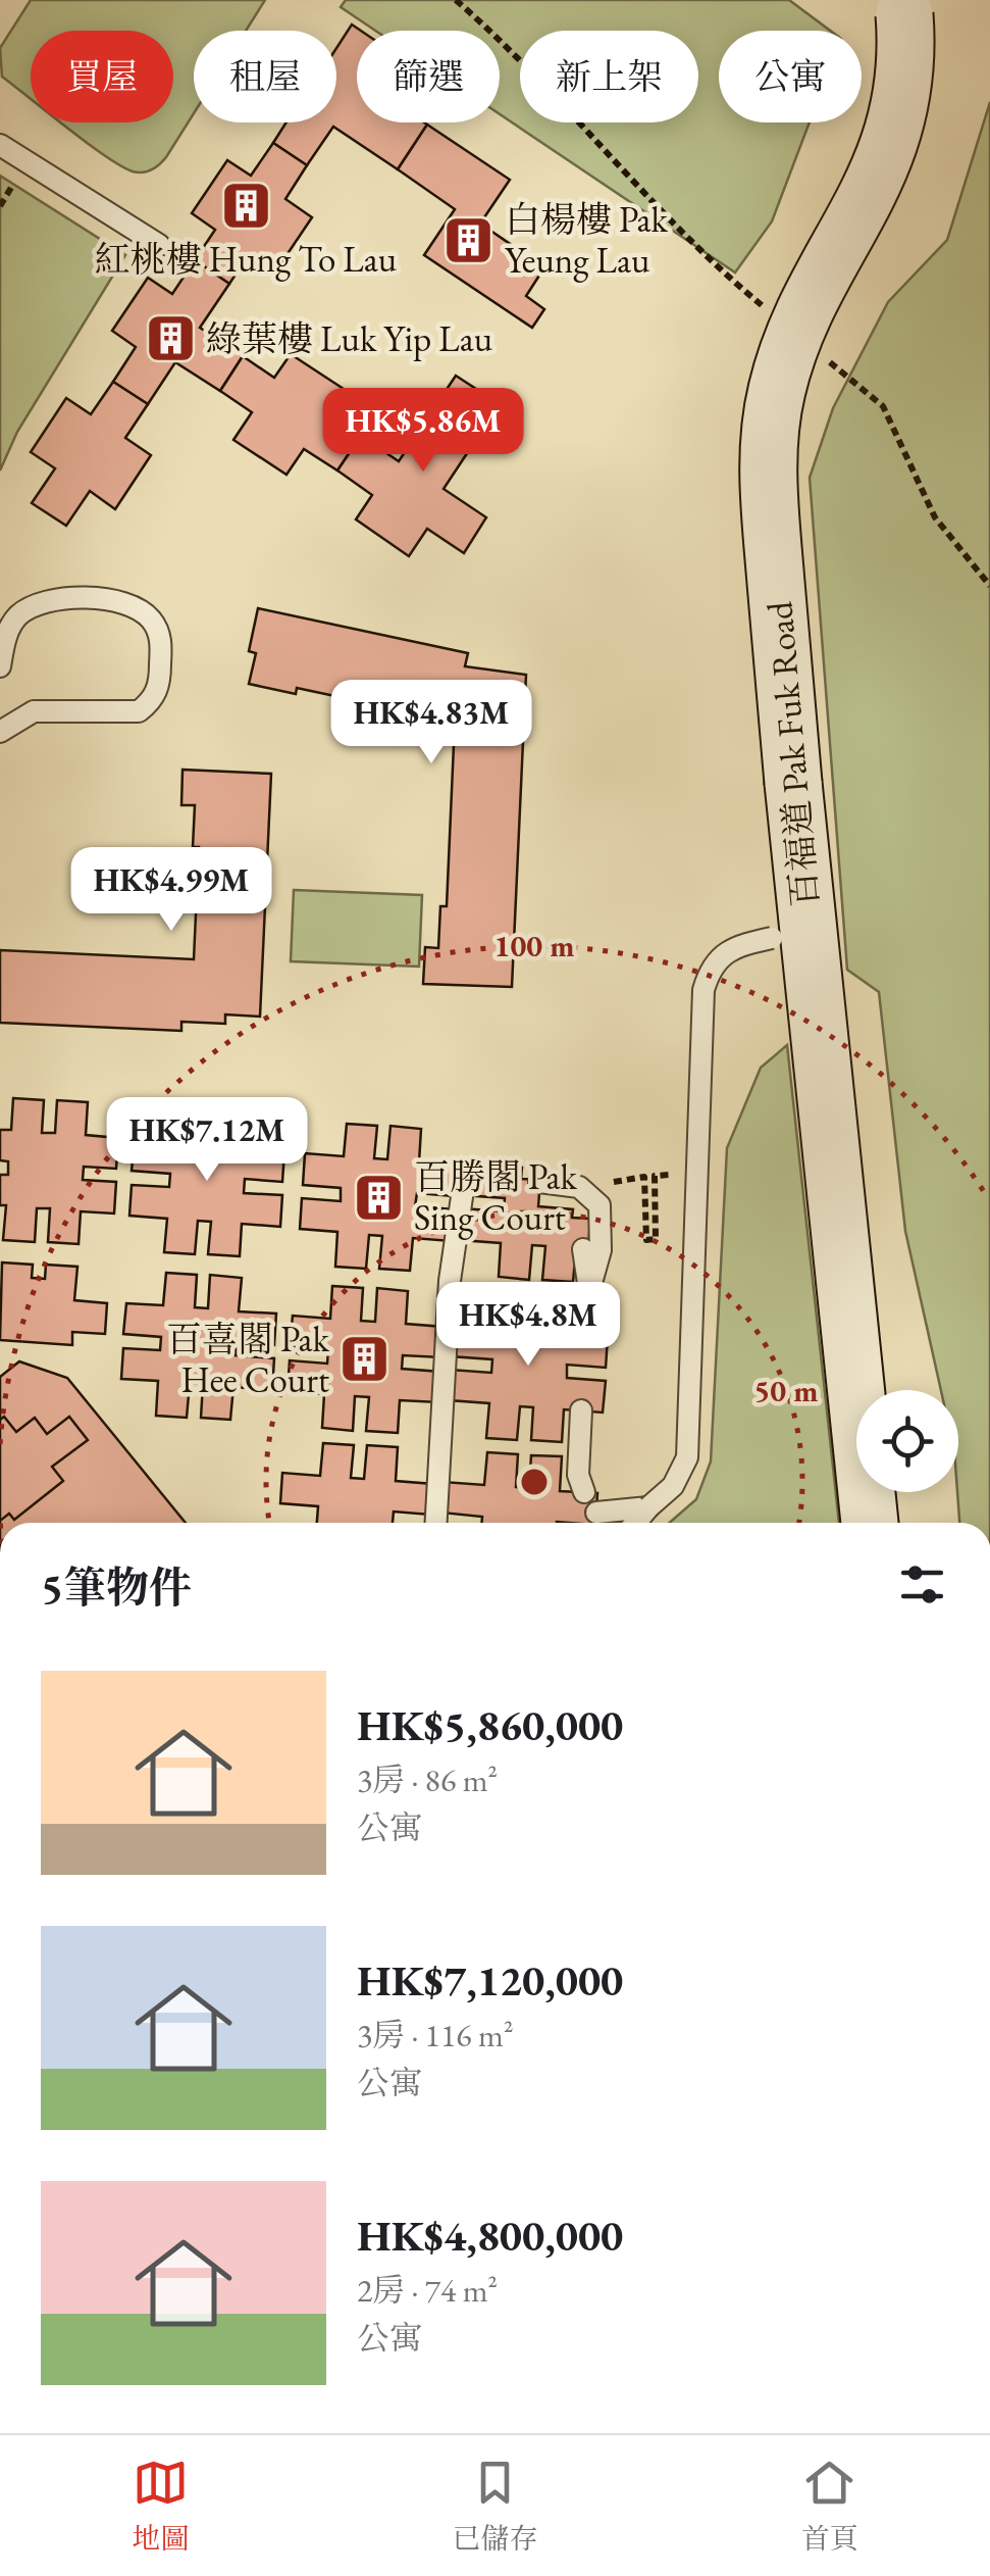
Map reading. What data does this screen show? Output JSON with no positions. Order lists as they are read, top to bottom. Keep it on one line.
{"streets":{"street":["百福道 Pak Fuk Road"]},"places":{"building":["紅桃樓 Hung To Lau","白楊樓 Pak Yeung Lau","綠葉樓 Luk Yip Lau","百勝閣 Pak Sing Court","百喜閣 Pak Hee Court"]},"page":{"chip":["買屋","租屋","篩選","新上架","公寓"],"price":["HK$5.86M","HK$4.83M","HK$4.99M","HK$7.12M","HK$4.8M"],"heading":"5筆物件","list":[{"name":"HK$5,860,000","note":"3房 · 86 m² · 公寓"},{"name":"HK$7,120,000","note":"3房 · 116 m² · 公寓"},{"name":"HK$4,800,000","note":"2房 · 74 m² · 公寓"}],"tabs":["地圖","已儲存","首頁"]},"rings":["100 m","50 m"]}
